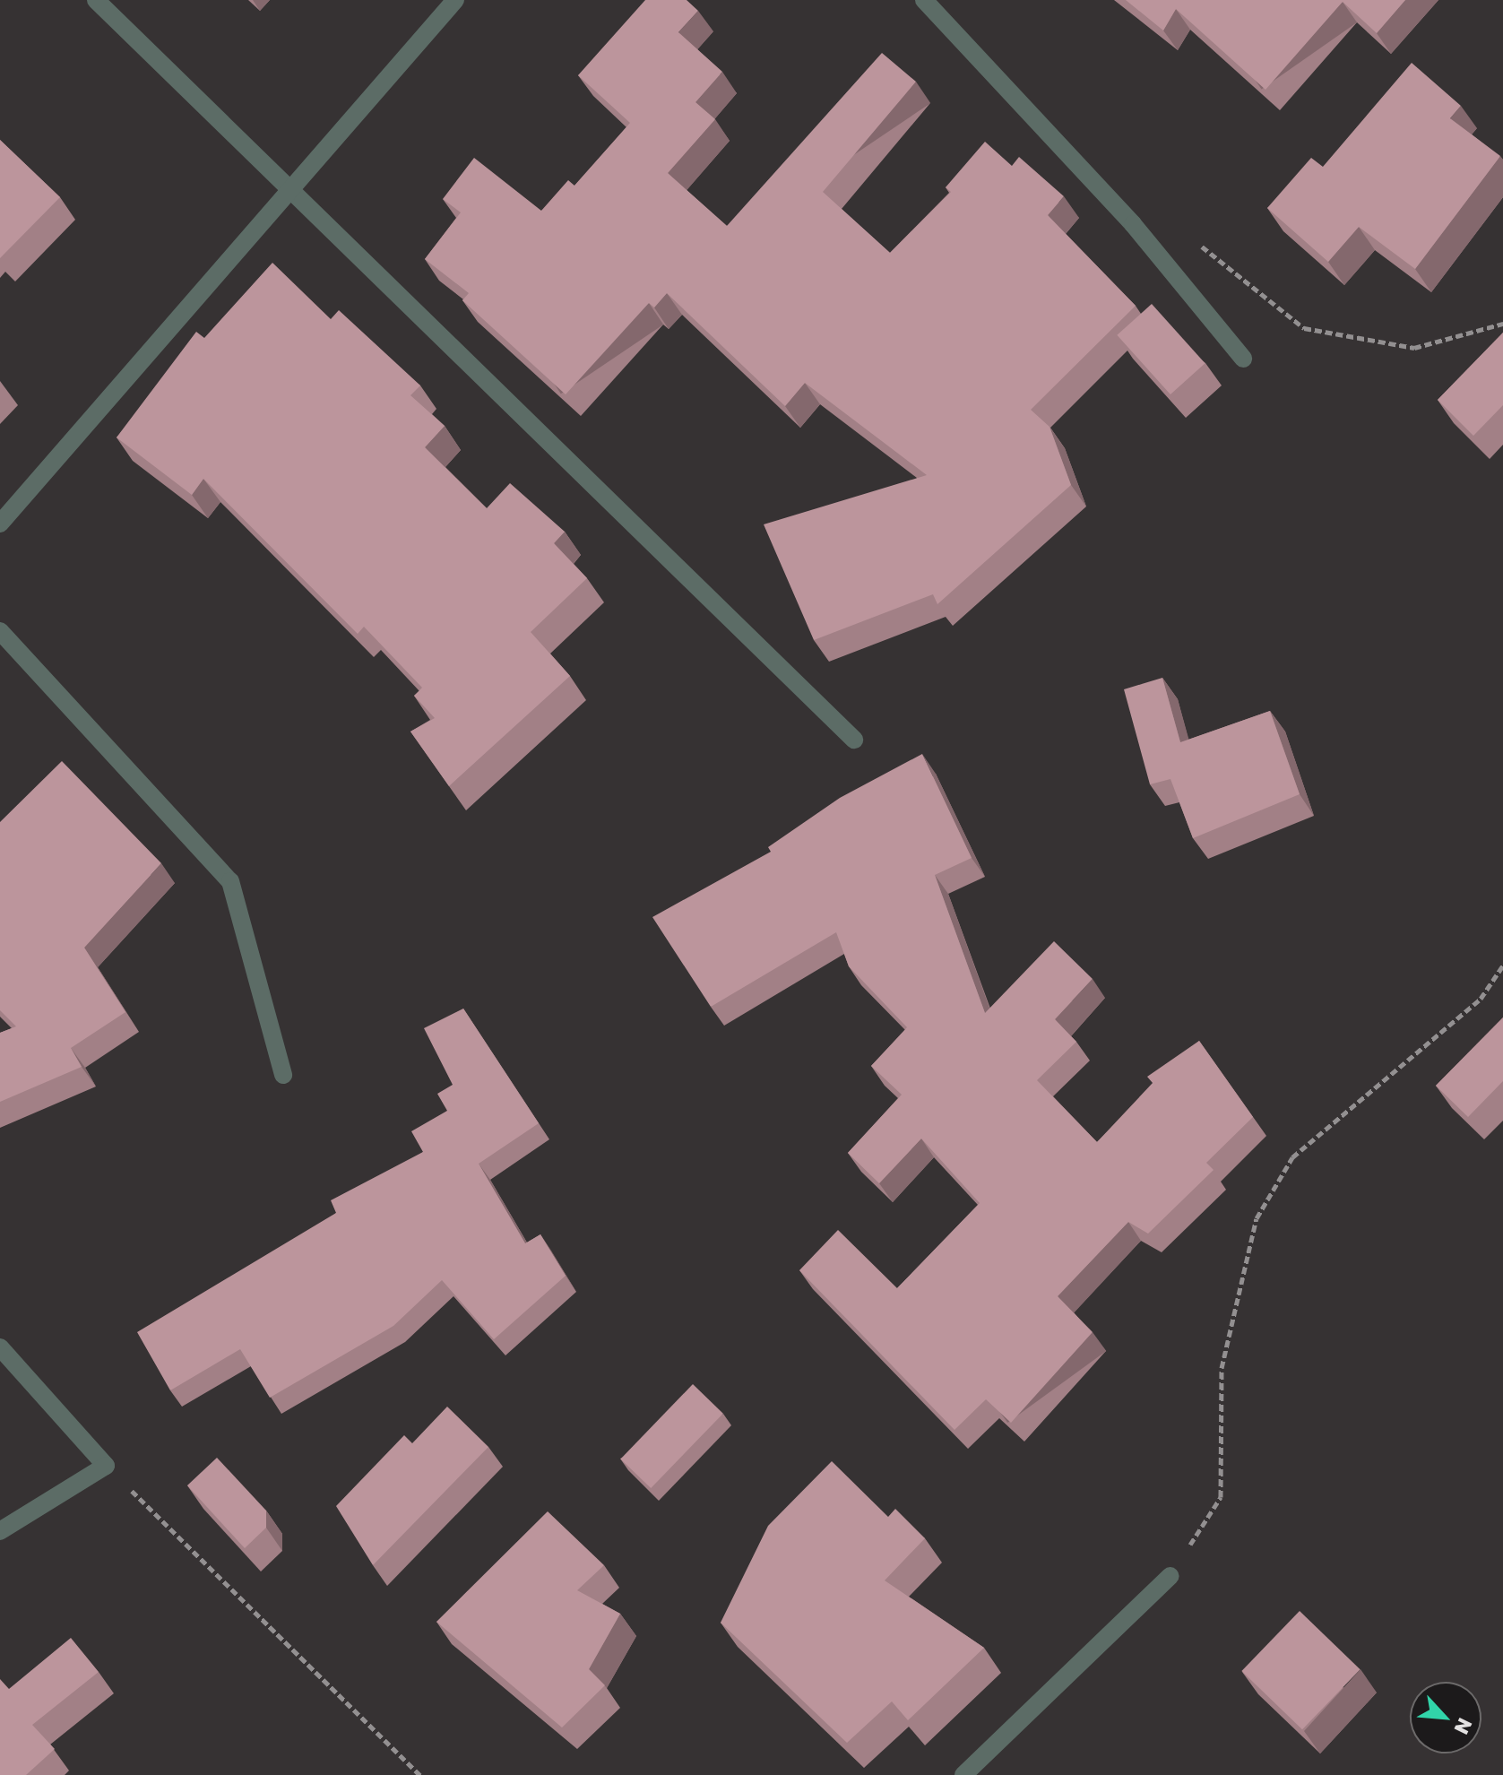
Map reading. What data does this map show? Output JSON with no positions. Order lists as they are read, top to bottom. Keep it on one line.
{"north":"bottom right"}
